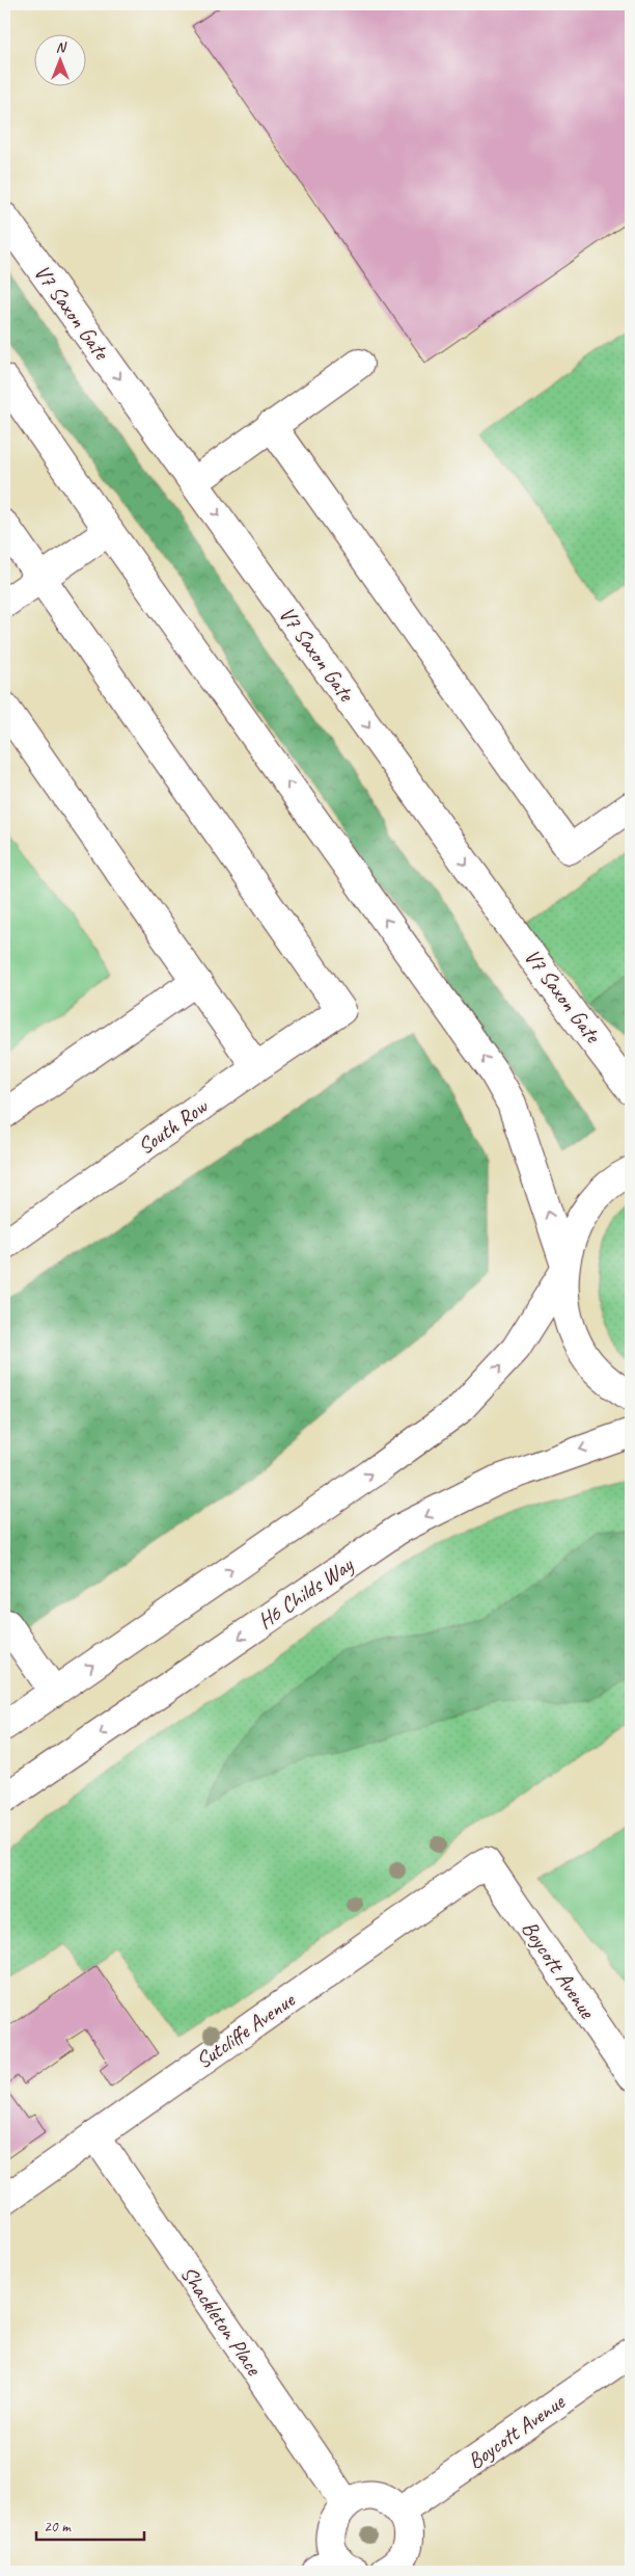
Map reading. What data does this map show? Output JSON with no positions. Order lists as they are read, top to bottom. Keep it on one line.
{"streets":{"street":["V7 Saxon Gate","South Row","H6 Childs Way","Boycott Avenue","Sutcliffe Avenue","Shackleton Place"]},"crossings":[["Boycott Avenue","Sutcliffe Avenue"],["Sutcliffe Avenue","Shackleton Place"]],"scale_bar":"20 m","north":"top"}
